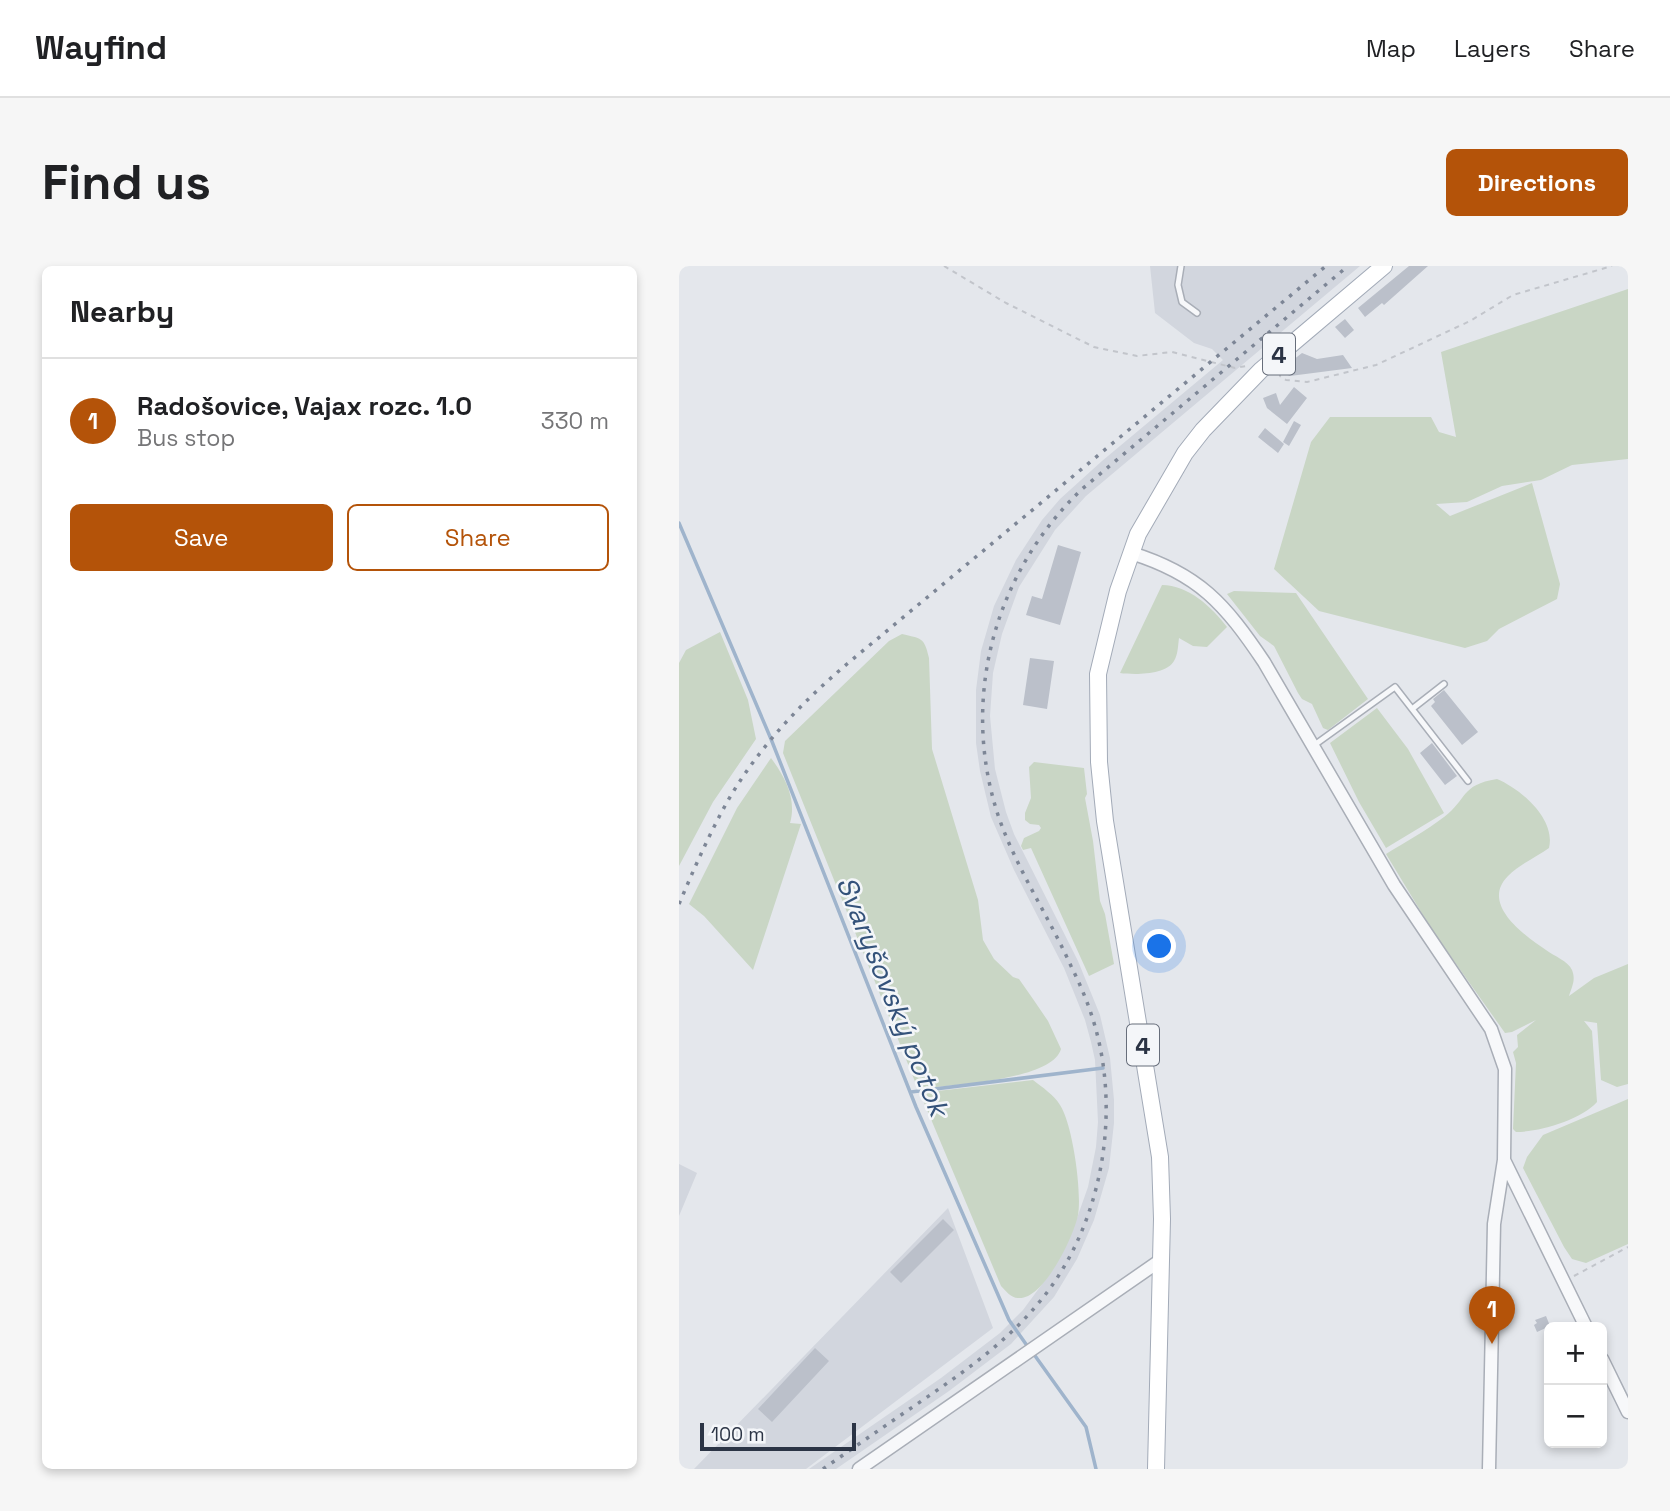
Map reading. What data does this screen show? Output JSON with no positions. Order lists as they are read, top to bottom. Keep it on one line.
{"streets":{"main road":["4"]},"water":["Svaryšovský potok"],"scale_bar":"100 m","page":{"header":"Wayfind","nav":["Map","Layers","Share"],"buttons":["Directions",["Save","Share"]],"title":"Find us","heading":"Nearby","list":[{"mark":"1","name":"Radošovice, Vajax rozc. 1.0","note":"Bus stop","value":"330 m"}],"pins":"1","map_buttons":["+","−"],"scale":"100 m"}}
